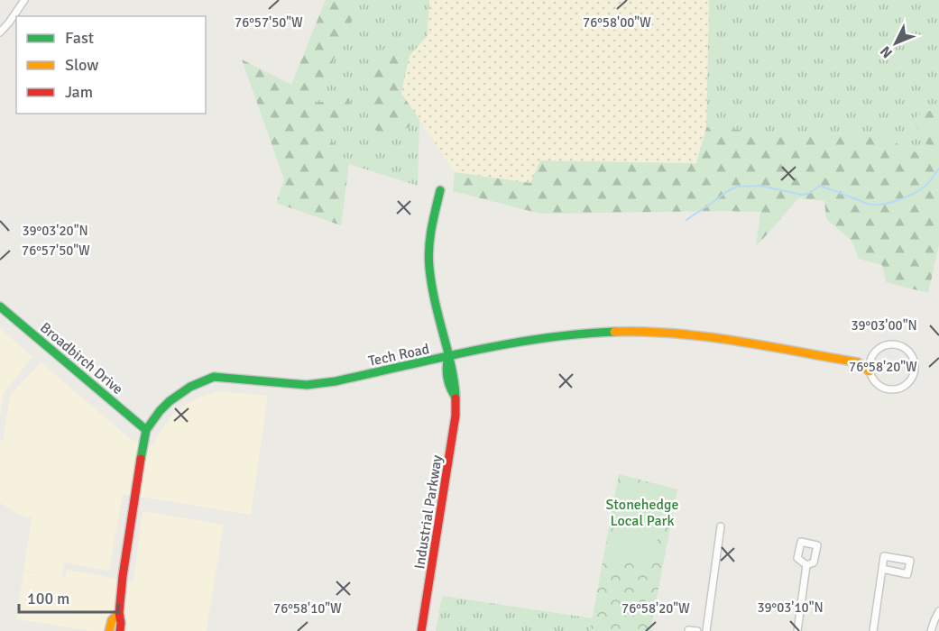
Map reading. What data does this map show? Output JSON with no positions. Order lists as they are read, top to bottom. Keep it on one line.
{"streets":{"street":["Tech Road","Broadbirch Drive","Industrial Parkway"]},"crossings":[["Tech Road","Broadbirch Drive"],["Tech Road","Industrial Parkway"]],"parks":["Stonehedge Local Park"],"legend":["Fast","Slow","Jam"],"scale_bar":"100 m","north":"bottom left","coordinates":["76°57'50\"W","76°58'00\"W","39°03'20\"N","39°03'00\"N","76°58'20\"W","39°03'10\"N","76°58'10\"W"]}
